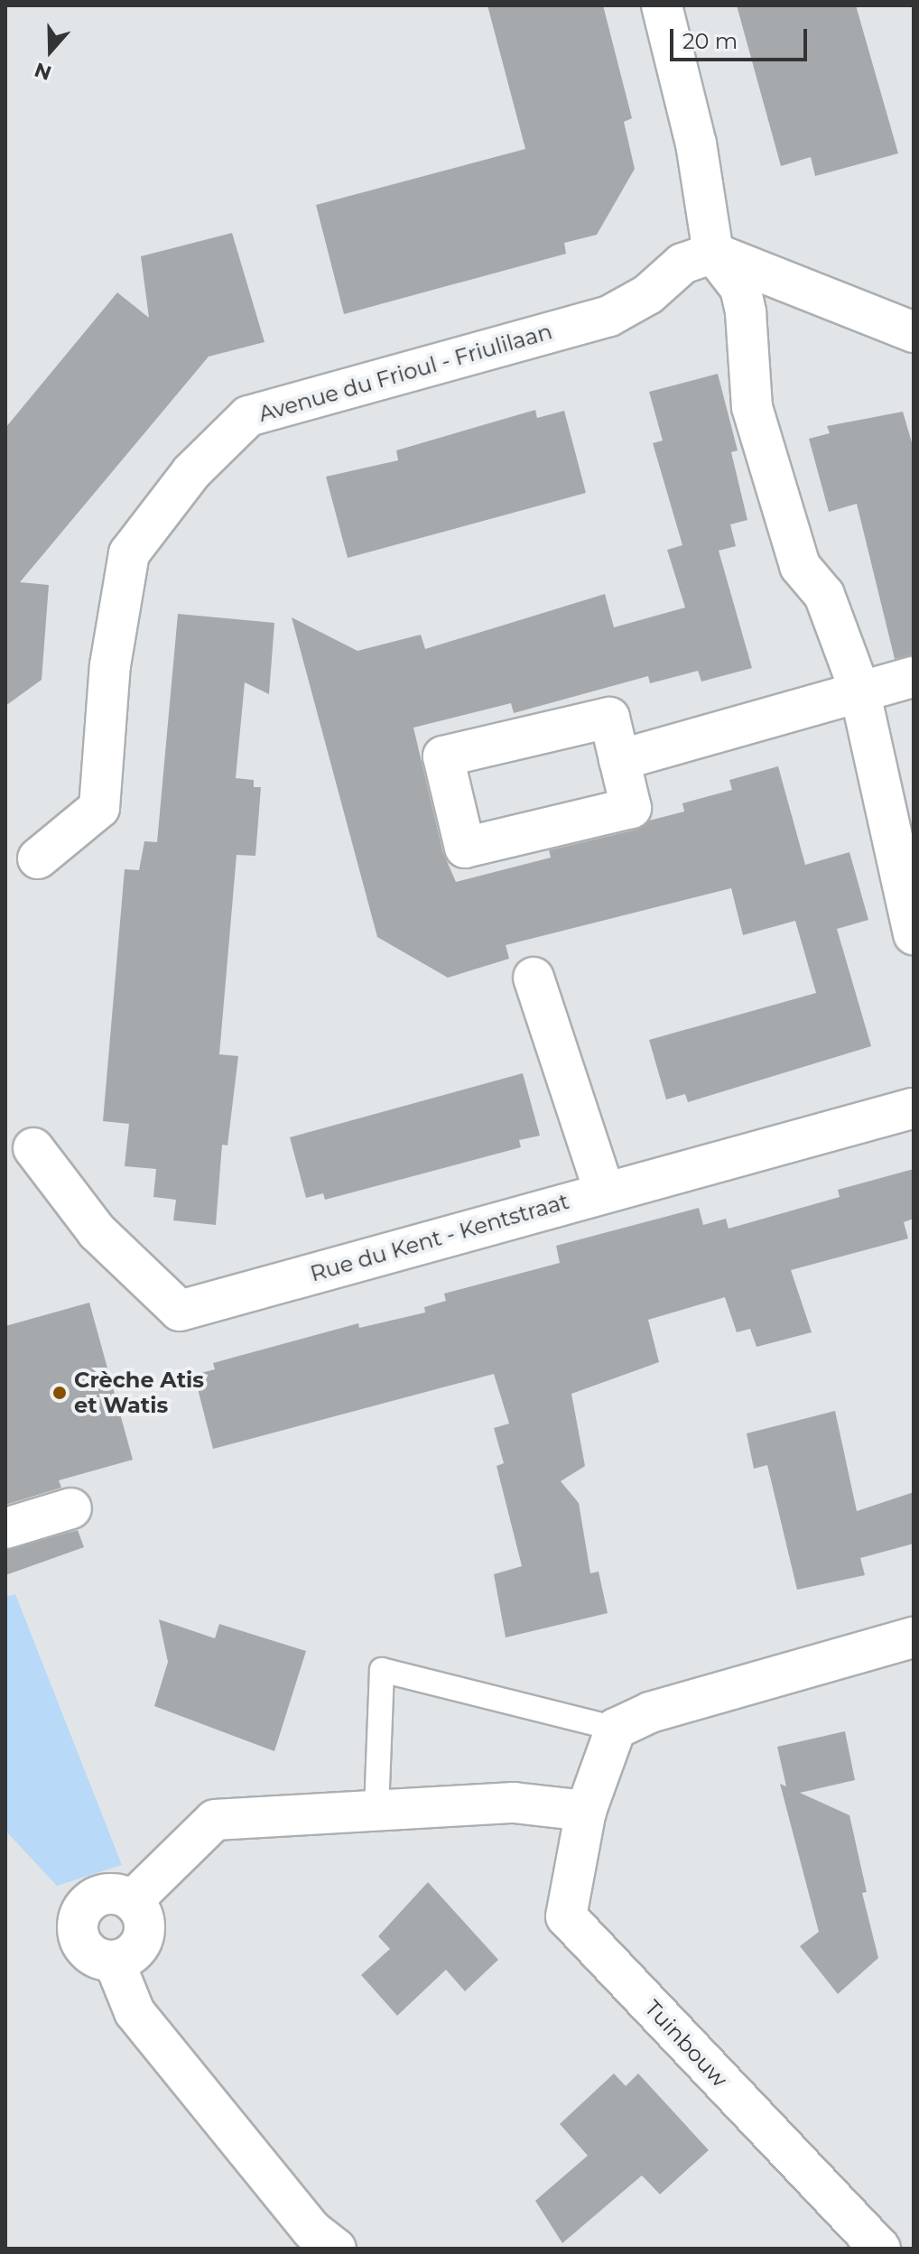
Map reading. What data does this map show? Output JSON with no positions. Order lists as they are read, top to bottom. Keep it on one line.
{"streets":{"street":["Avenue du Frioul - Friulilaan","Rue du Kent - Kentstraat","Tuinbouw"]},"places":["Crèche Atis et Watis"],"scale_bar":"20 m","north":"bottom"}
